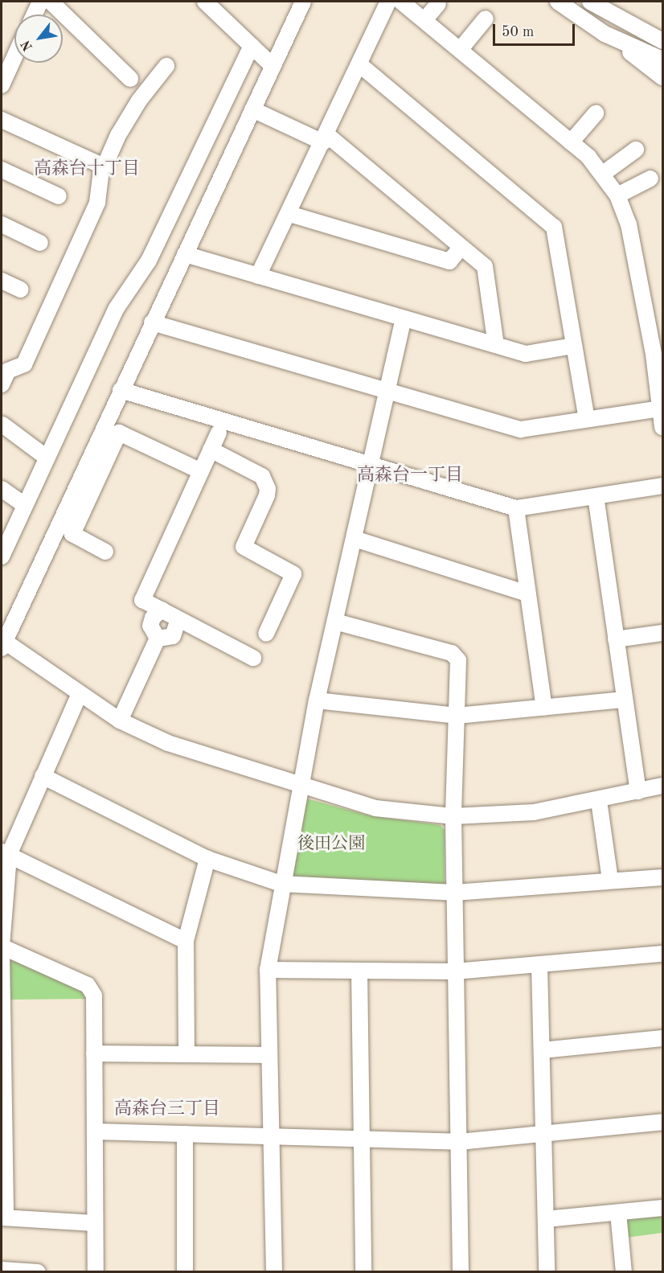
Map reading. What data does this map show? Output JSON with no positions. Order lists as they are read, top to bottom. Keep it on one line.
{"districts":["高森台十丁目","高森台一丁目","高森台三丁目"],"parks":["後田公園"],"scale_bar":"50 m","north":"bottom left"}
